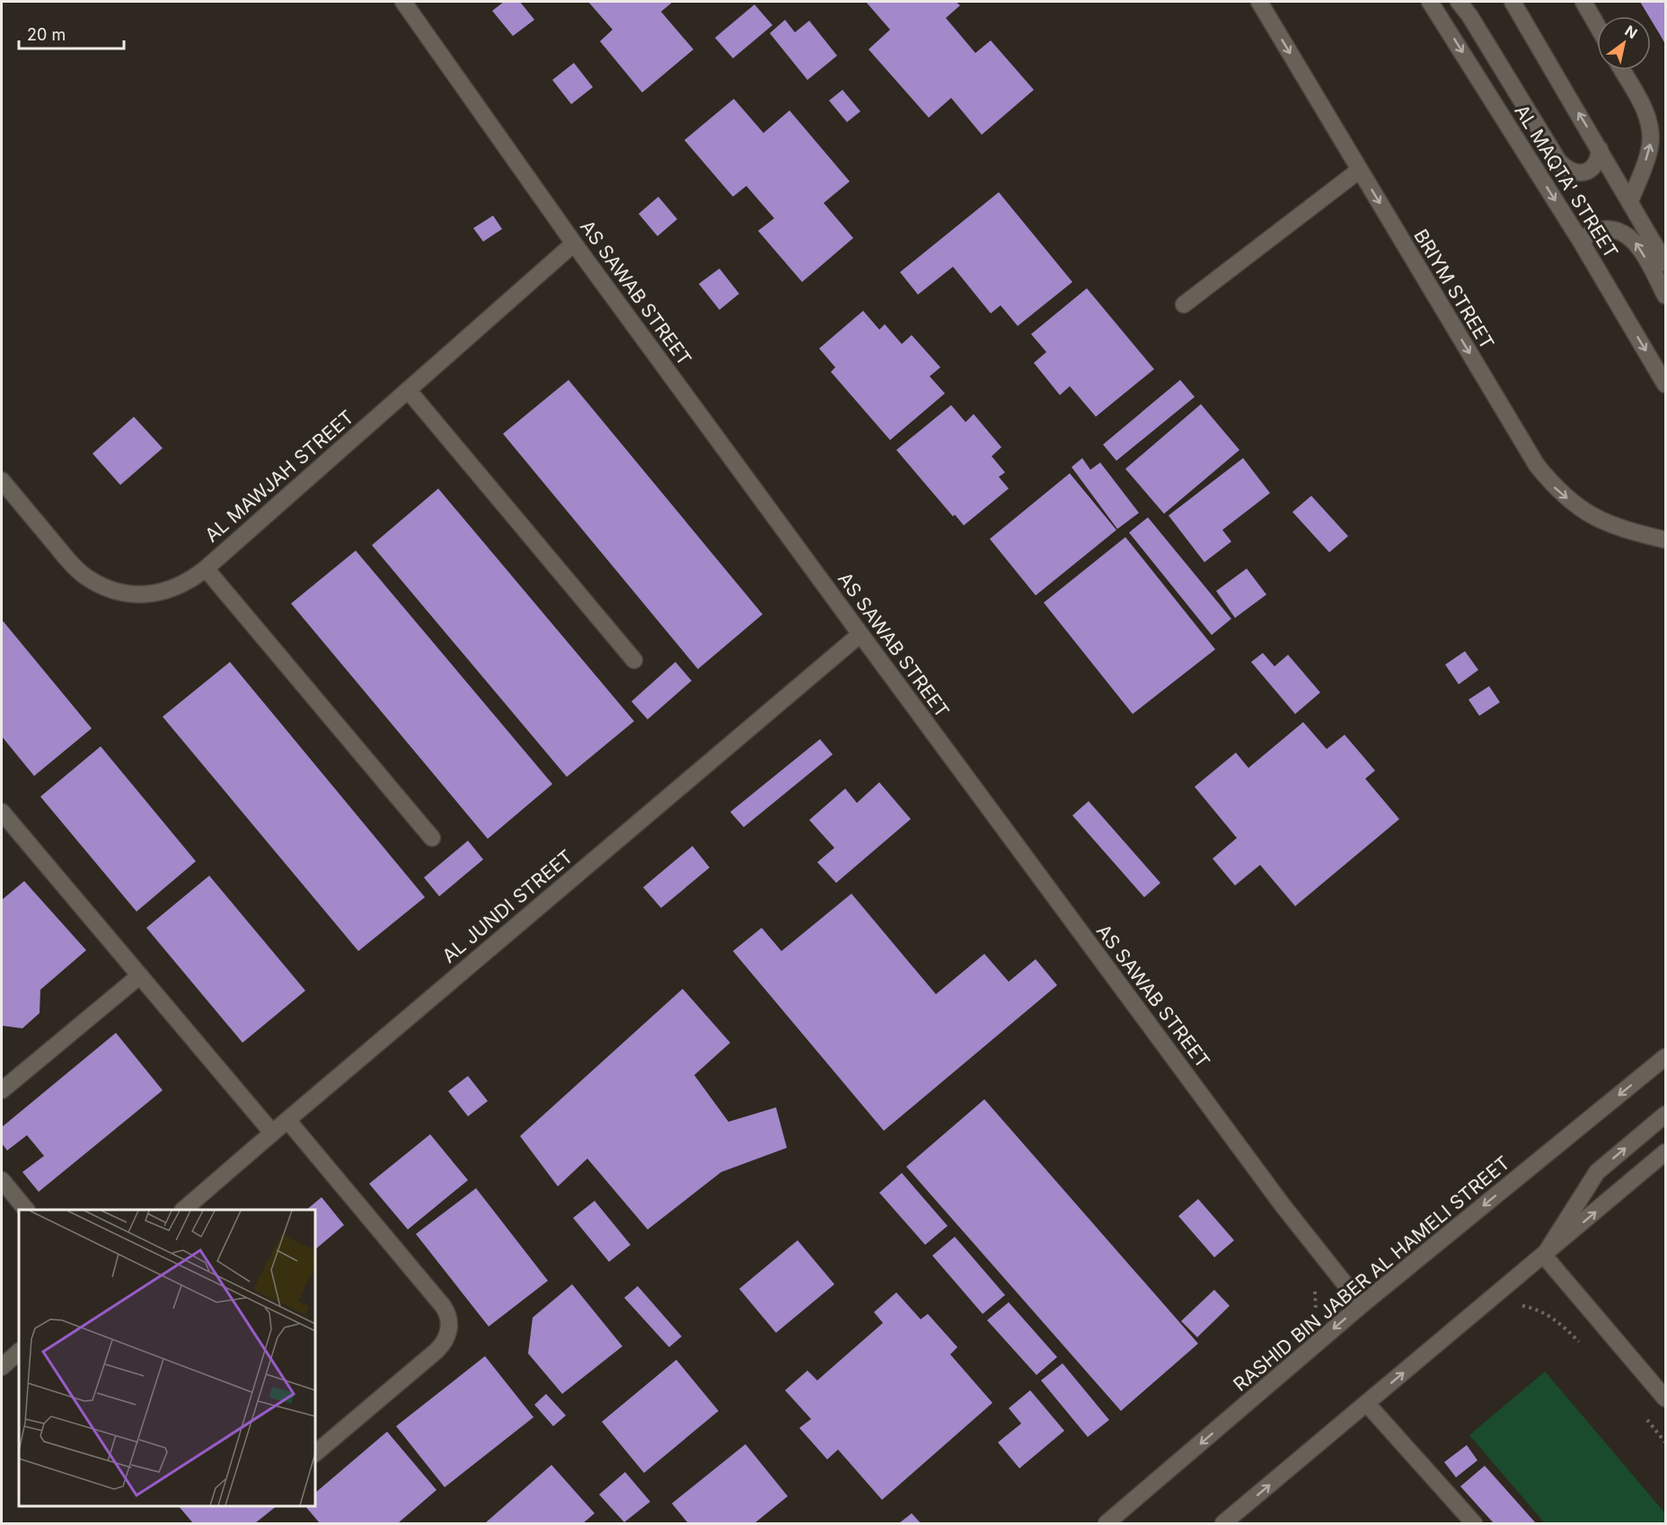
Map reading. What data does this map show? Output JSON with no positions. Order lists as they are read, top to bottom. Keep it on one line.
{"streets":{"street":["AL MAQTA' STREET","BRIYM STREET","AS SAWAB STREET","AL MAWJAH STREET","AL JUNDI STREET","RASHID BIN JABER AL HAMELI STREET"]},"crossings":[["AS SAWAB STREET","AL MAWJAH STREET"],["AS SAWAB STREET","AL JUNDI STREET"],["AS SAWAB STREET","RASHID BIN JABER AL HAMELI STREET"]],"one_way":["BRIYM STREET"],"scale_bar":"20 m","north":"top right"}
